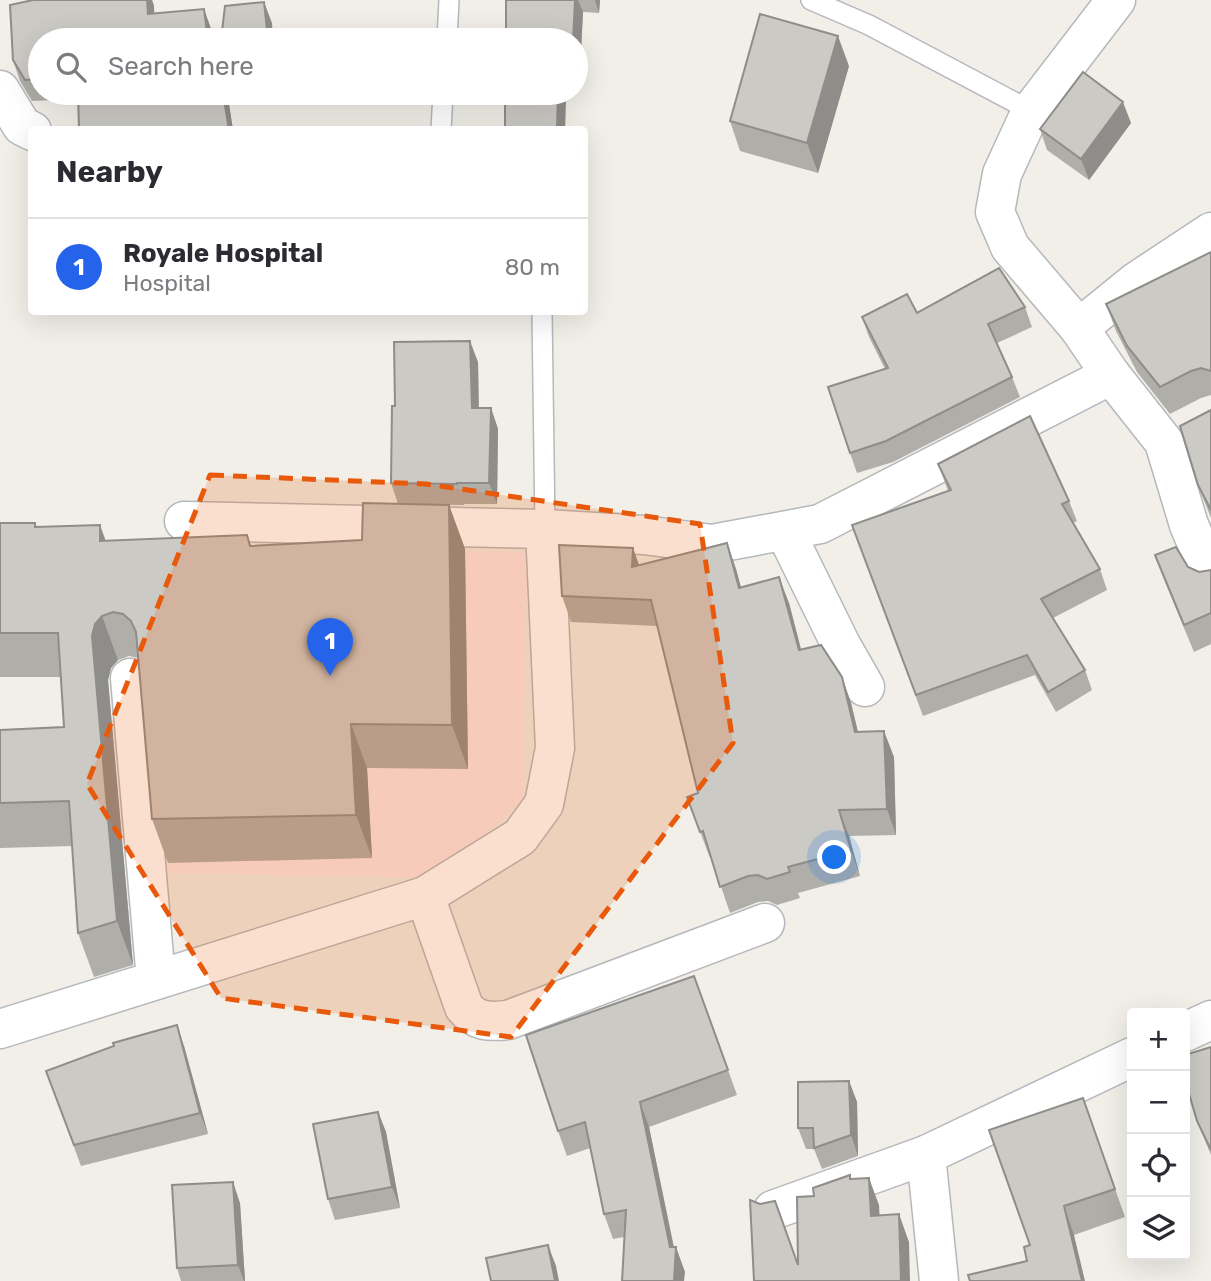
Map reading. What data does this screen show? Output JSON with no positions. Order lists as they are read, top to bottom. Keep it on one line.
{"page":{"search":"Search here","heading":"Nearby","list":[{"mark":"1","name":"Royale Hospital","note":"Hospital","value":"80 m"}],"pins":"1","map_buttons":["+","−"]}}
